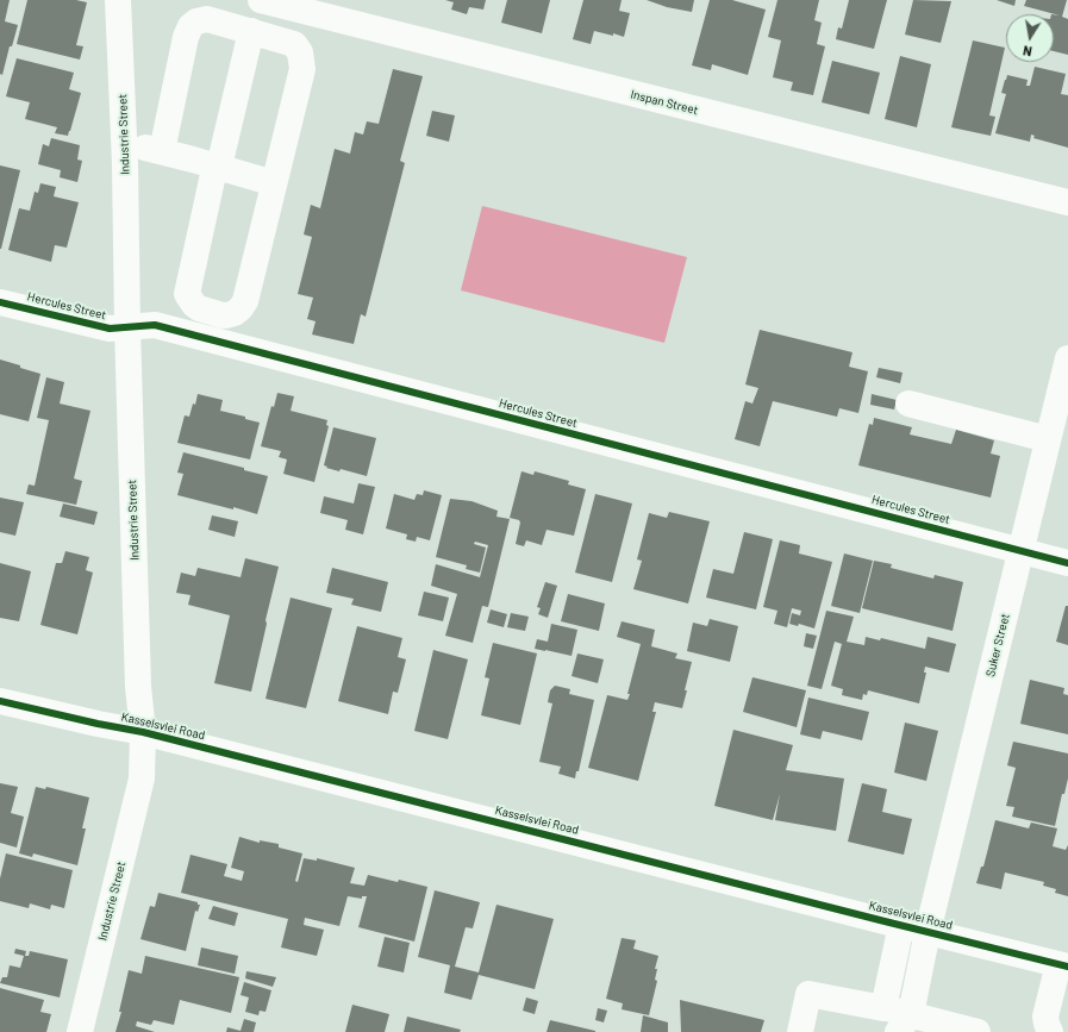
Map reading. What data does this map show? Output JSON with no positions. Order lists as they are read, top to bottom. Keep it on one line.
{"streets":{"street":["Inspan Street","Industrie Street","Hercules Street","Suker Street","Kasselsvlei Road"]},"crossings":[["Industrie Street","Hercules Street"],["Industrie Street","Kasselsvlei Road"],["Hercules Street","Suker Street"],["Suker Street","Kasselsvlei Road"]],"north":"bottom"}
